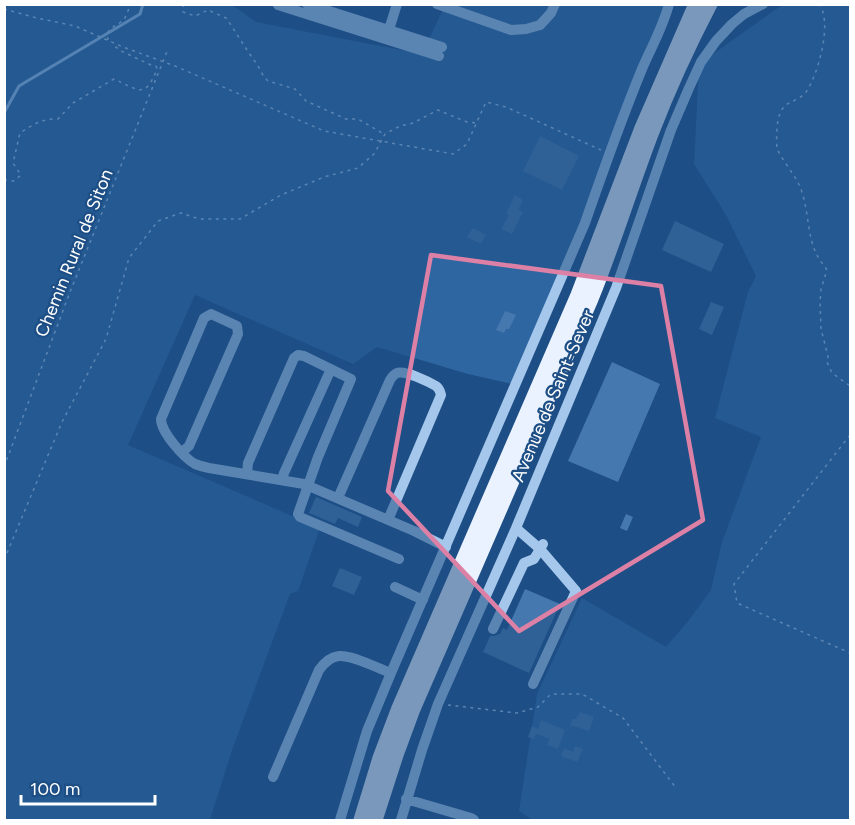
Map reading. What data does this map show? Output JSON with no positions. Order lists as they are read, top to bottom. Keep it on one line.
{"streets":{"street":["Avenue de Saint-Sever"],"path":["Chemin Rural de Siton"]},"scale_bar":"100 m"}
